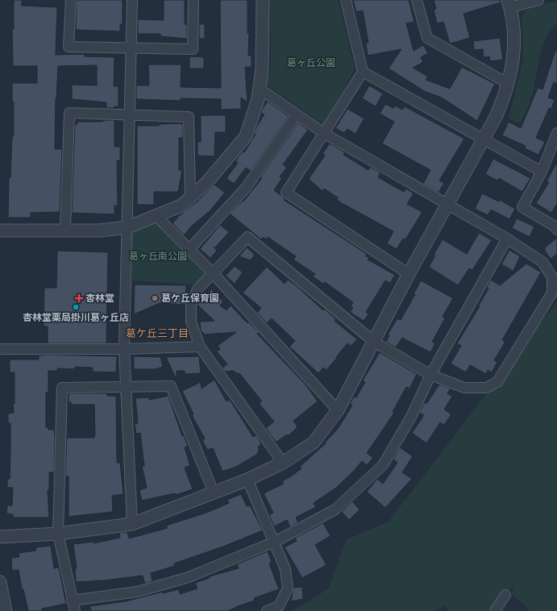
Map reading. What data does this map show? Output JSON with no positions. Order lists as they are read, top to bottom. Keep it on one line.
{"districts":["葛ケ丘三丁目"],"parks":["葛ヶ丘公園","葛ヶ丘南公園"],"places":{"health":["杏林堂"],"other":["葛ケ丘保育園","杏林堂薬局掛川葛ヶ丘店"]}}
